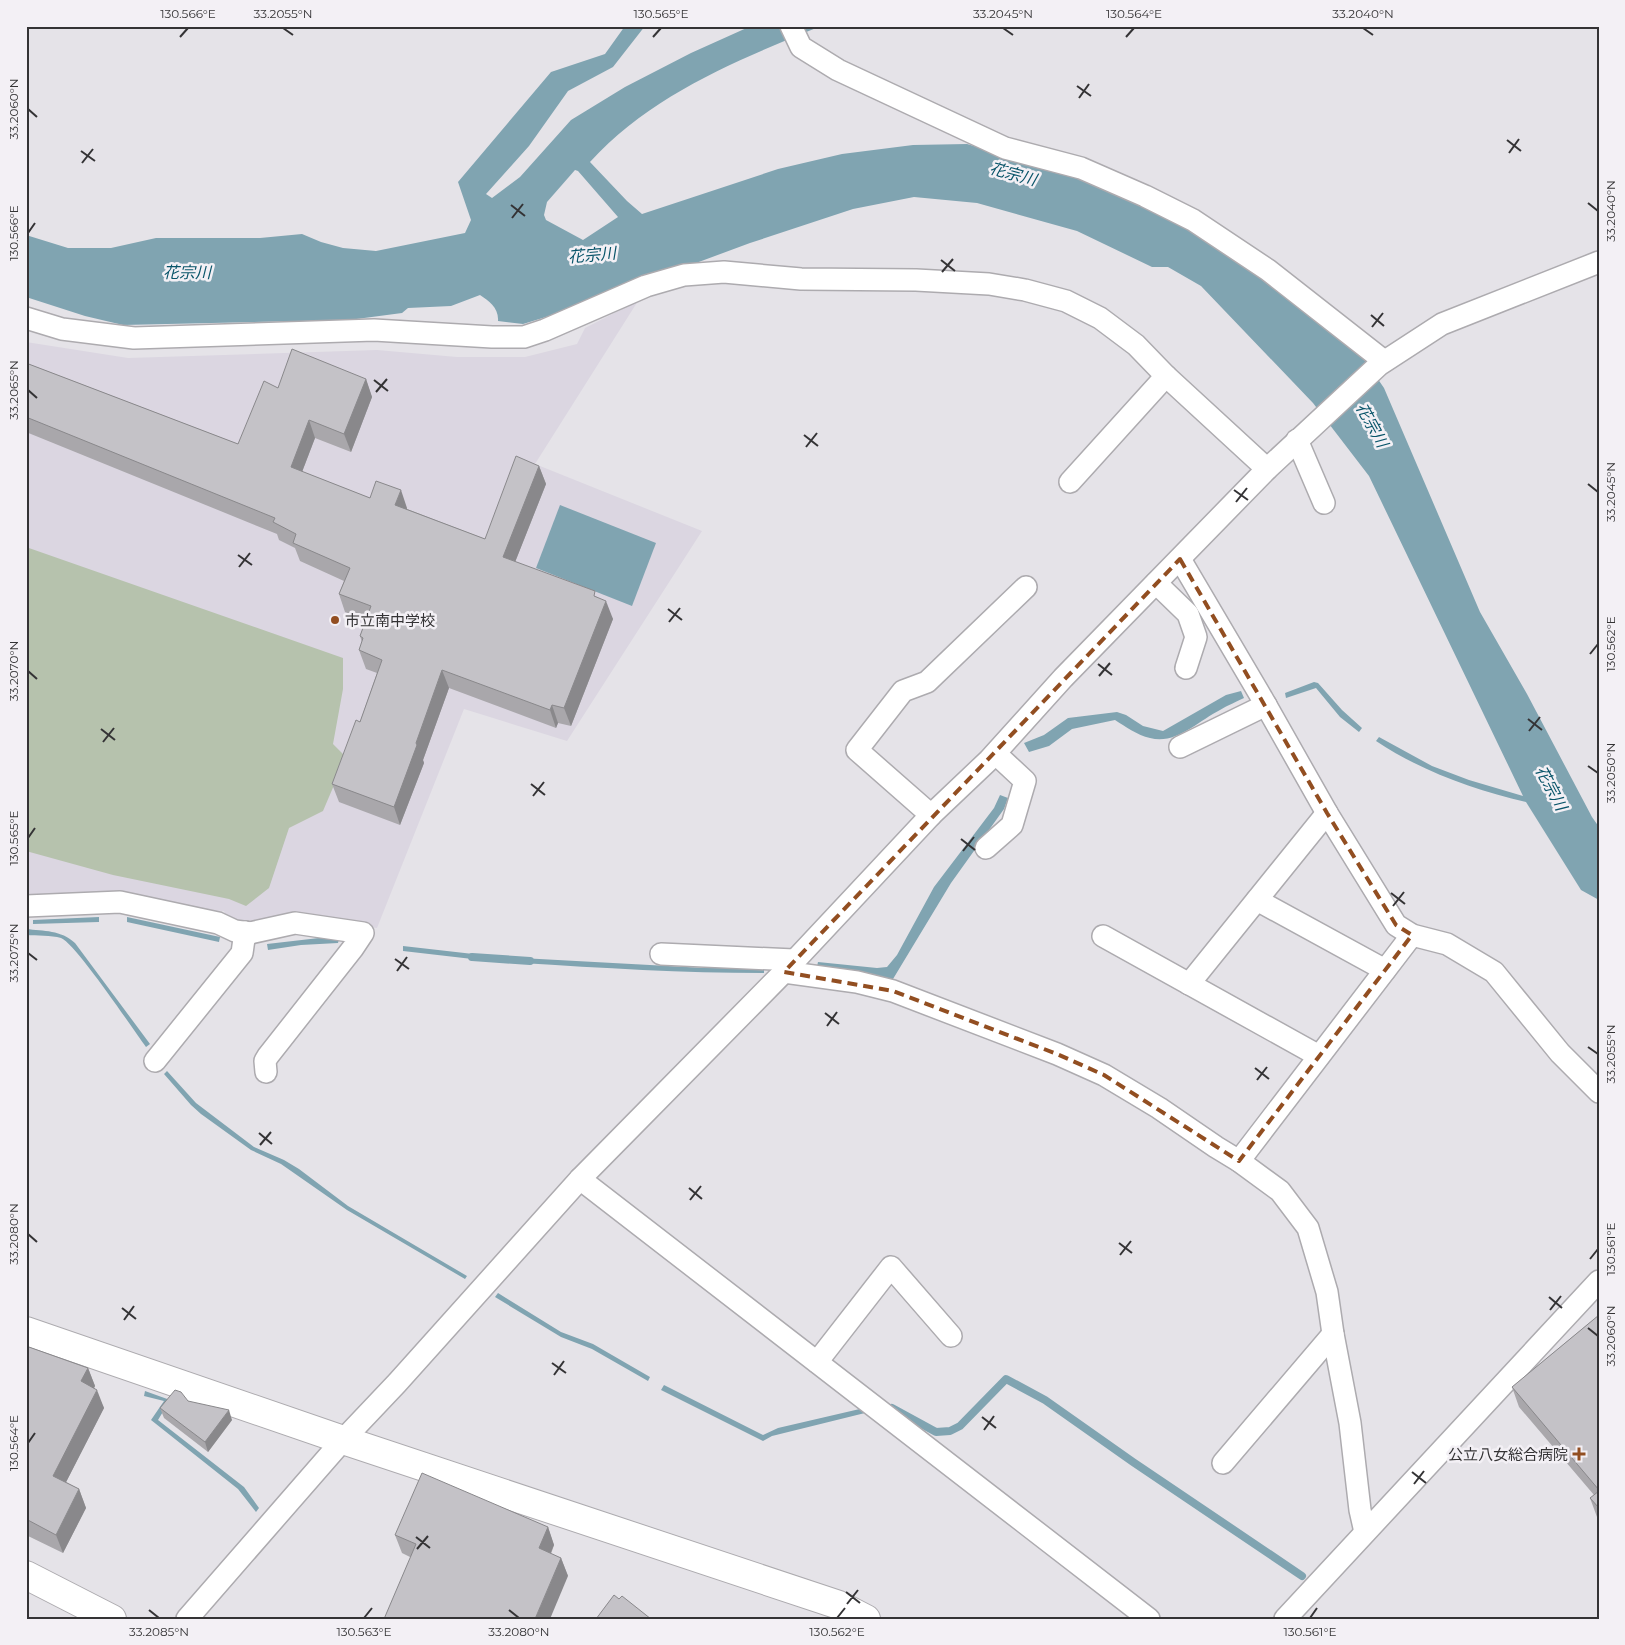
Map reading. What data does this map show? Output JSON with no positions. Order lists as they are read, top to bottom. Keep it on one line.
{"water":["花宗川"],"places":{"other":["市立南中学校"],"health":["公立八女総合病院"]},"coordinates":["130.566°E","33.2055°N","130.565°E","33.2045°N","130.564°E","33.2040°N","33.2060°N","33.2065°N","130.562°E","33.2070°N","33.2050°N","33.2075°N","33.2080°N","130.561°E","33.2085°N","130.563°E"]}
